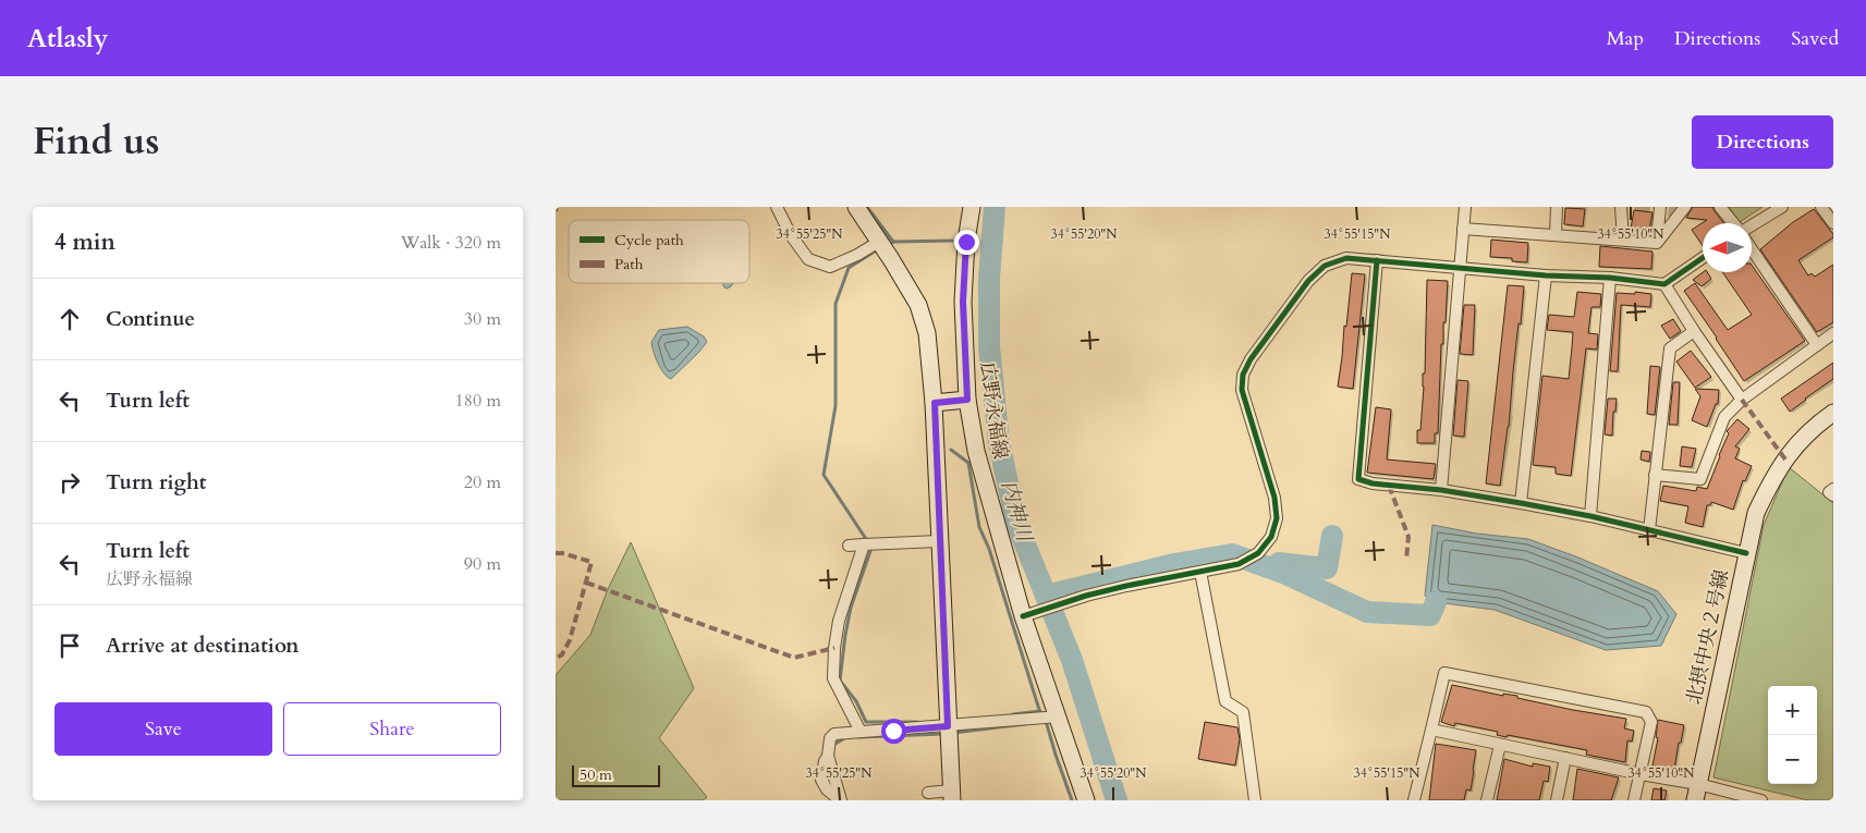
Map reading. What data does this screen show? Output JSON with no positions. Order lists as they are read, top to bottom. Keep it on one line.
{"streets":{"street":["広野永福線","北摂中央２号線"]},"water":["内神川"],"legend":["Cycle path","Path"],"scale_bar":"50 m","north":"left","page":{"header":"Atlasly","nav":["Map","Directions","Saved"],"title":"Find us","buttons":["Directions",["Save","Share"]],"heading":["4 min","Walk · 320 m"],"list":[["Continue","30 m"],["Turn left","180 m"],["Turn right","20 m"],["Turn left","広野永福線","90 m"],"Arrive at destination"],"map_buttons":["+","−"],"scale":"50 m"},"coordinates":["34°55'25\"N","34°55'20\"N","34°55'15\"N","34°55'10\"N"]}
